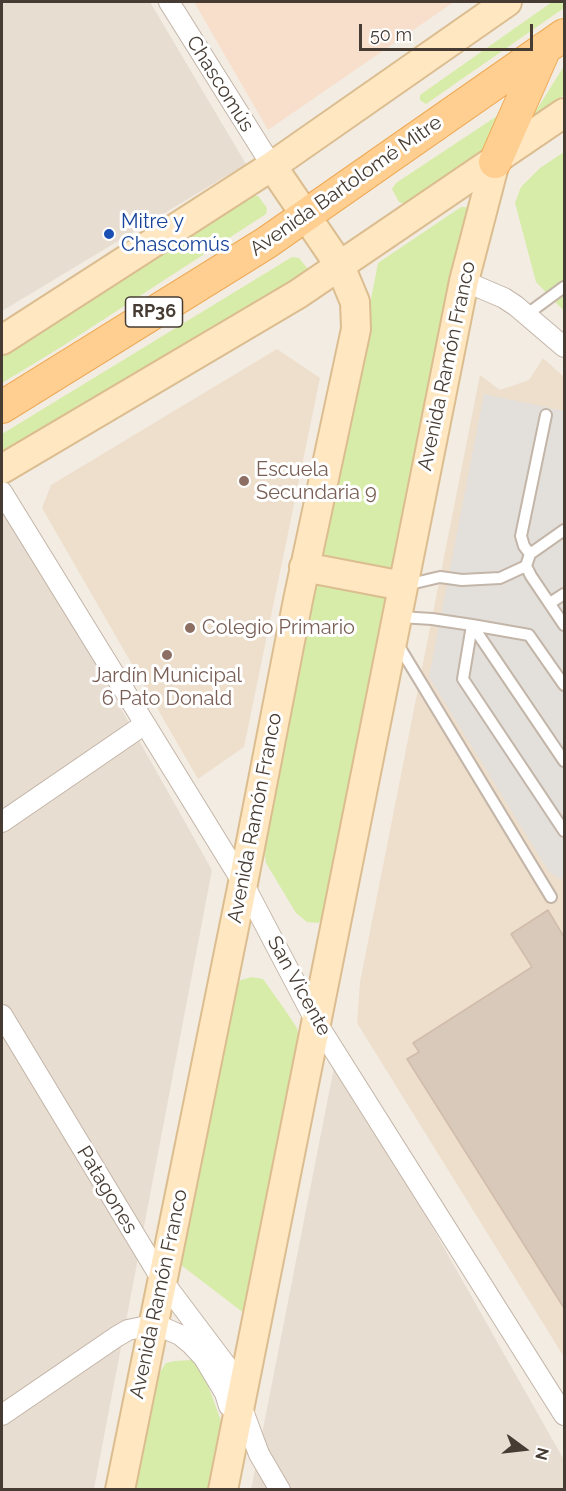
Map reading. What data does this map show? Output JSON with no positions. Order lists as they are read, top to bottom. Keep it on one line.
{"streets":{"main road":["Avenida Bartolomé Mitre","RP36","Avenida Ramón Franco"],"street":["Chascomús","San Vicente","Patagones"]},"crossings":[["Chascomús","Avenida Ramón Franco"],["Avenida Bartolomé Mitre","Avenida Ramón Franco"],["Avenida Ramón Franco","San Vicente"],["Avenida Ramón Franco","Patagones"]],"places":["Mitre y Chascomús","Escuela Secundaria 9","Colegio Primario","Jardín Municipal 6 Pato Donald"],"scale_bar":"50 m","north":"right"}
